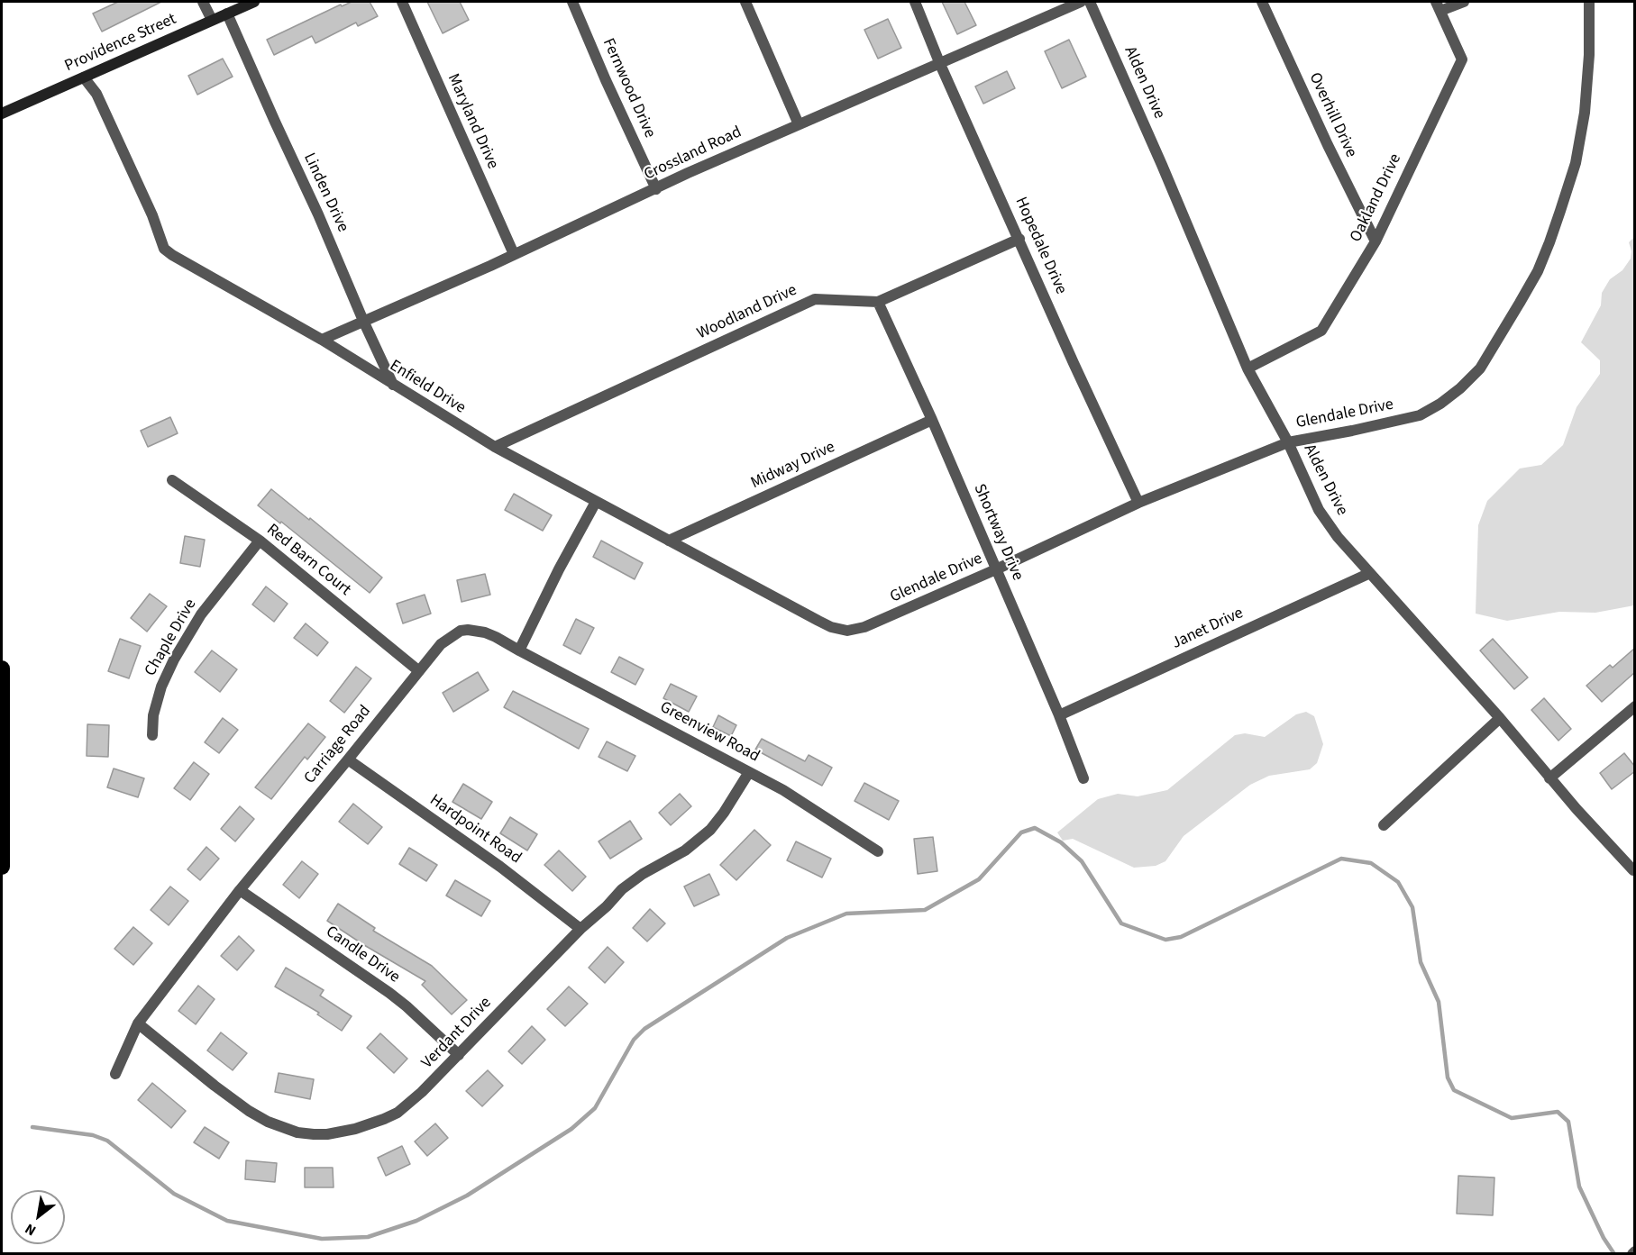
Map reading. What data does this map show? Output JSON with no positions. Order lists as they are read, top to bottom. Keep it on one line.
{"streets":{"main road":["Providence Street"],"street":["Alden Drive","Fernwood Drive","Overhill Drive","Maryland Drive","Crossland Road","Linden Drive","Oakland Drive","Hopedale Drive","Woodland Drive","Enfield Drive","Glendale Drive","Midway Drive","Shortway Drive","Red Barn Court","Janet Drive","Chaple Drive","Greenview Road","Carriage Road","Hardpoint Road","Candle Drive","Verdant Drive"]},"crossings":[["Providence Street","Linden Drive"],["Providence Street","Enfield Drive"],["Alden Drive","Oakland Drive"],["Alden Drive","Glendale Drive"],["Alden Drive","Janet Drive"],["Fernwood Drive","Crossland Road"],["Overhill Drive","Oakland Drive"],["Maryland Drive","Crossland Road"],["Crossland Road","Linden Drive"],["Crossland Road","Hopedale Drive"],["Crossland Road","Enfield Drive"],["Linden Drive","Enfield Drive"],["Hopedale Drive","Woodland Drive"],["Hopedale Drive","Glendale Drive"],["Woodland Drive","Enfield Drive"],["Woodland Drive","Shortway Drive"],["Enfield Drive","Glendale Drive"],["Enfield Drive","Midway Drive"],["Glendale Drive","Shortway Drive"],["Midway Drive","Shortway Drive"],["Shortway Drive","Janet Drive"],["Red Barn Court","Chaple Drive"],["Red Barn Court","Carriage Road"],["Greenview Road","Carriage Road"],["Greenview Road","Verdant Drive"],["Carriage Road","Hardpoint Road"],["Carriage Road","Candle Drive"],["Carriage Road","Verdant Drive"],["Hardpoint Road","Verdant Drive"],["Candle Drive","Verdant Drive"]],"north":"bottom left"}
